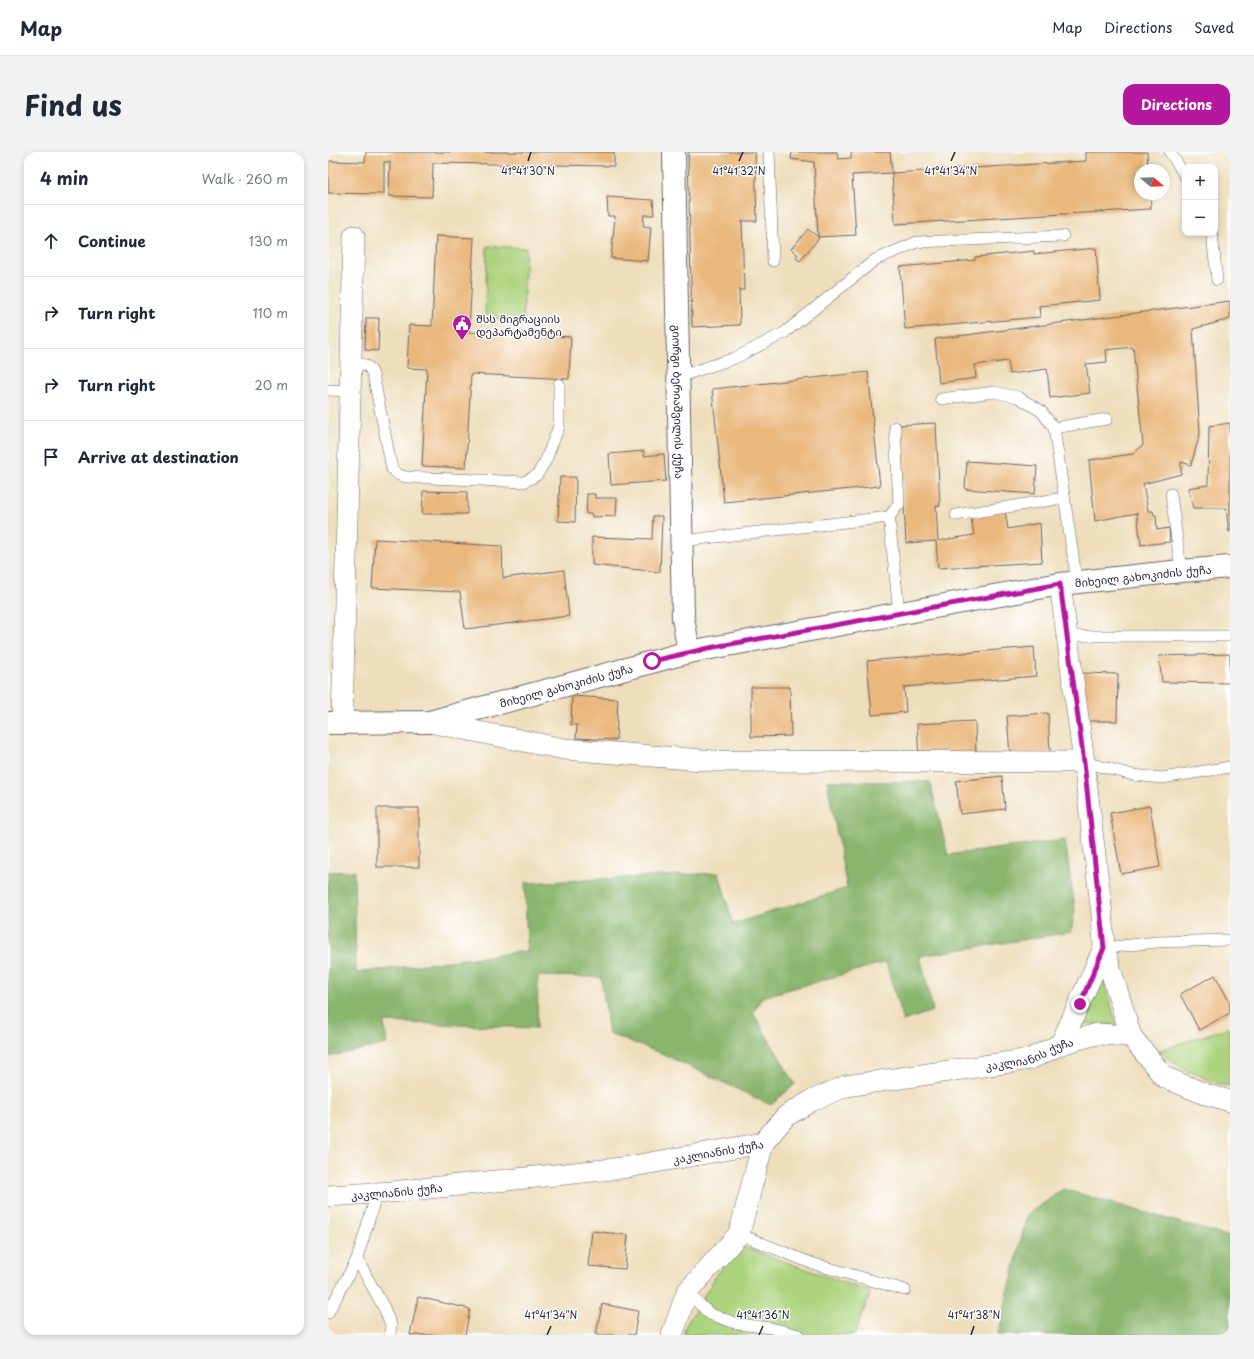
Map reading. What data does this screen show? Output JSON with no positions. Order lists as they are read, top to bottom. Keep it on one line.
{"streets":{"main road":["გიორგი ბერიაშვილის ქუჩა","მიხეილ გახოკიძის ქუჩა"],"street":["კაკლიანის ქუჩა"]},"crossings":[["გიორგი ბერიაშვილის ქუჩა","მიხეილ გახოკიძის ქუჩა"]],"places":{"public building":["შსს მიგრაციის დეპარტამენტი"]},"north":"right","page":{"header":"Map","nav":["Map","Directions","Saved"],"title":"Find us","buttons":"Directions","heading":["4 min","Walk · 260 m"],"map_buttons":["+","−"],"list":[["Continue","130 m"],["Turn right","110 m"],["Turn right","20 m"],"Arrive at destination"]},"coordinates":["41°41'30\"N","41°41'32\"N","41°41'34\"N","41°41'36\"N","41°41'38\"N"]}
